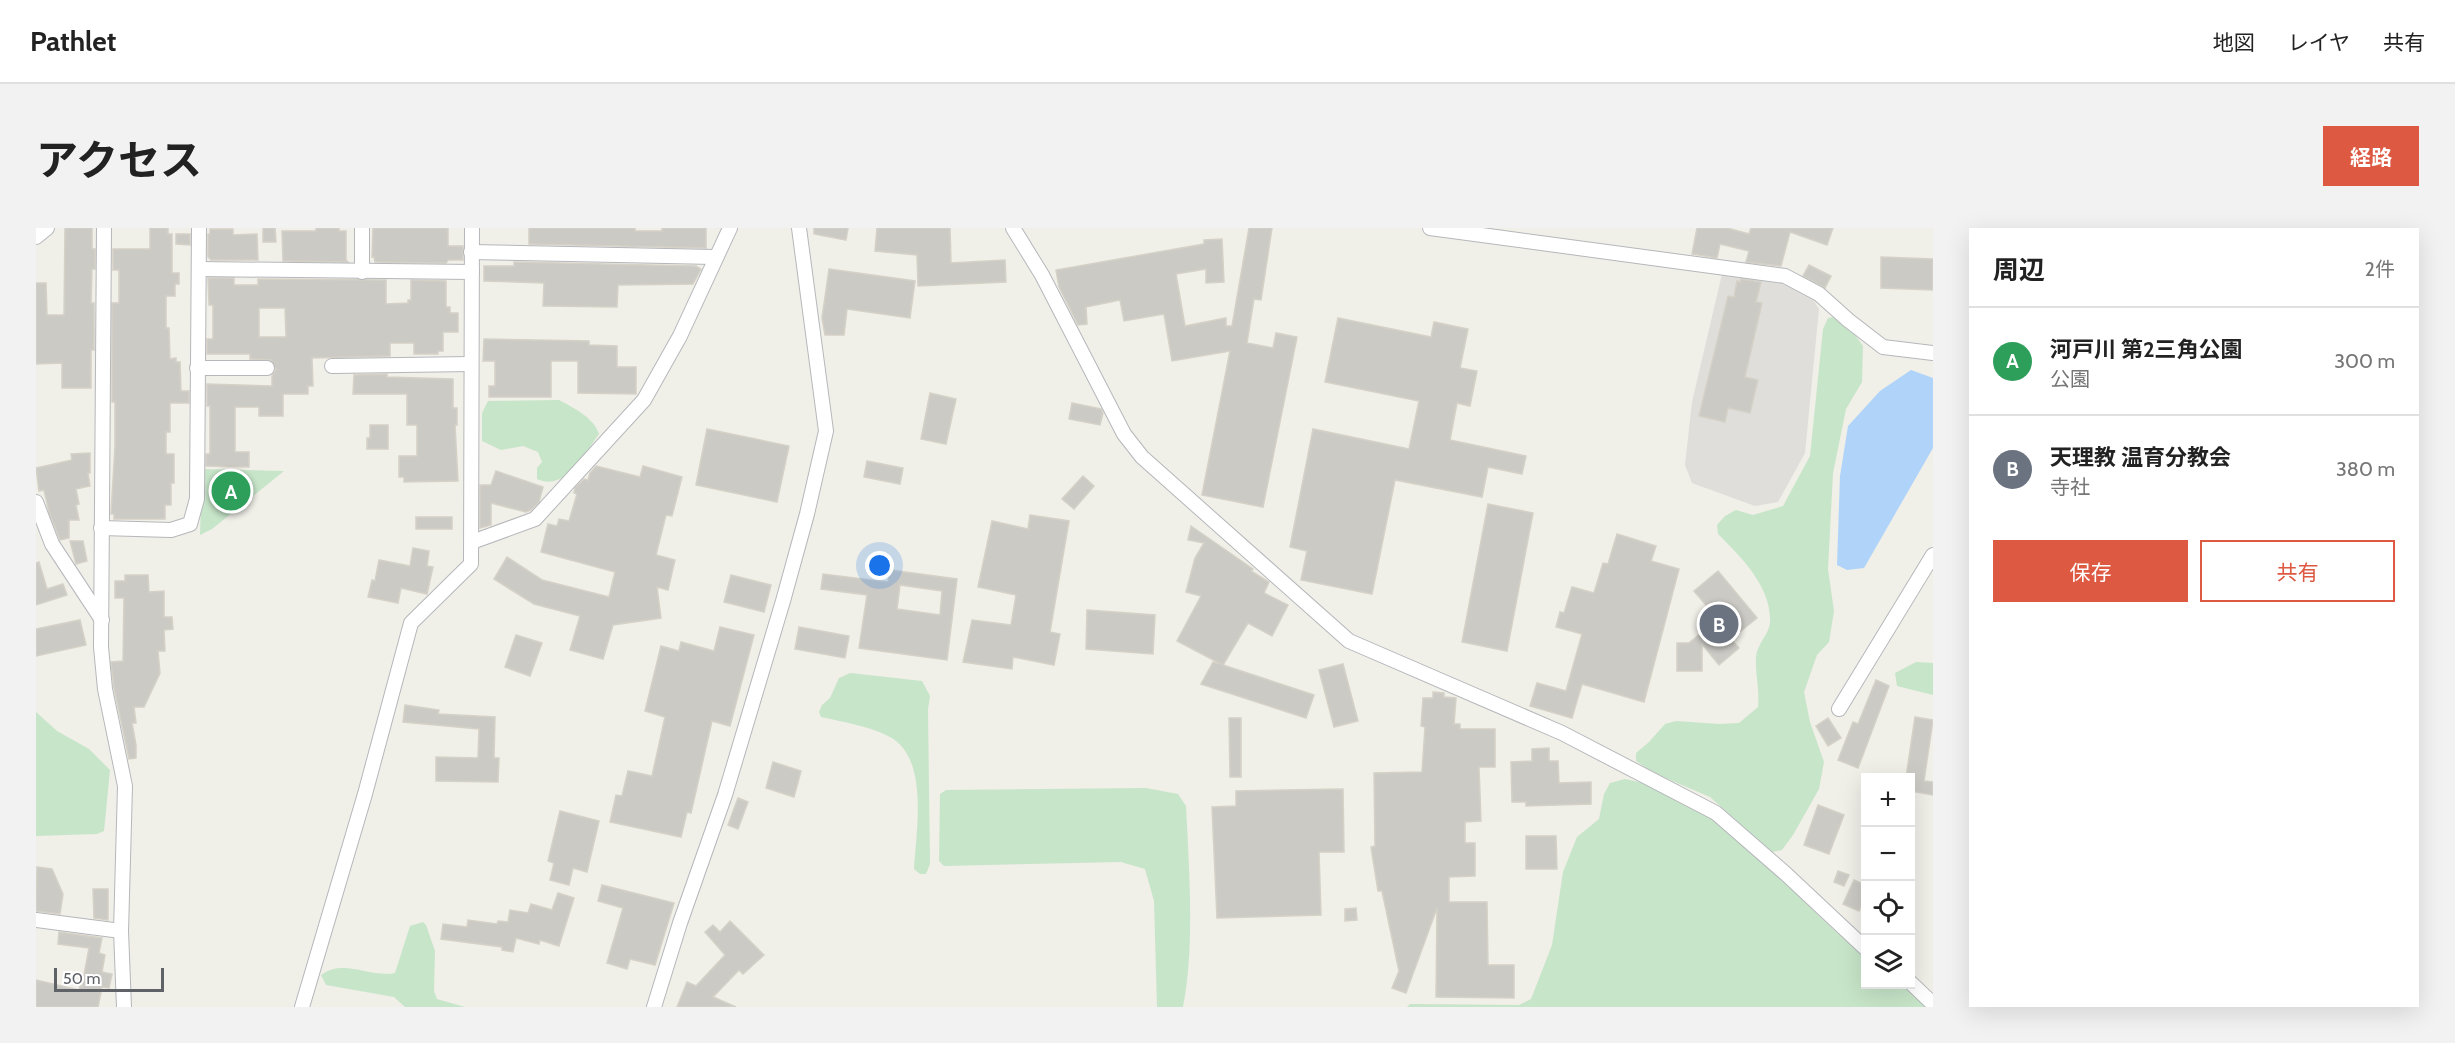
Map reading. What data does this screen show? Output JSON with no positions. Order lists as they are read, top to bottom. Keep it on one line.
{"scale_bar":"50 m","page":{"header":"Pathlet","nav":["地図","レイヤ","共有"],"title":"アクセス","buttons":["経路",["保存","共有"]],"heading":["周辺","2件"],"list":[{"mark":"A","name":"河戸川 第2三角公園","note":"公園","value":"300 m"},{"mark":"B","name":"天理教 温育分教会","note":"寺社","value":"380 m"}],"pins":["A","B"],"map_buttons":["+","−"],"scale":"50 m"}}
